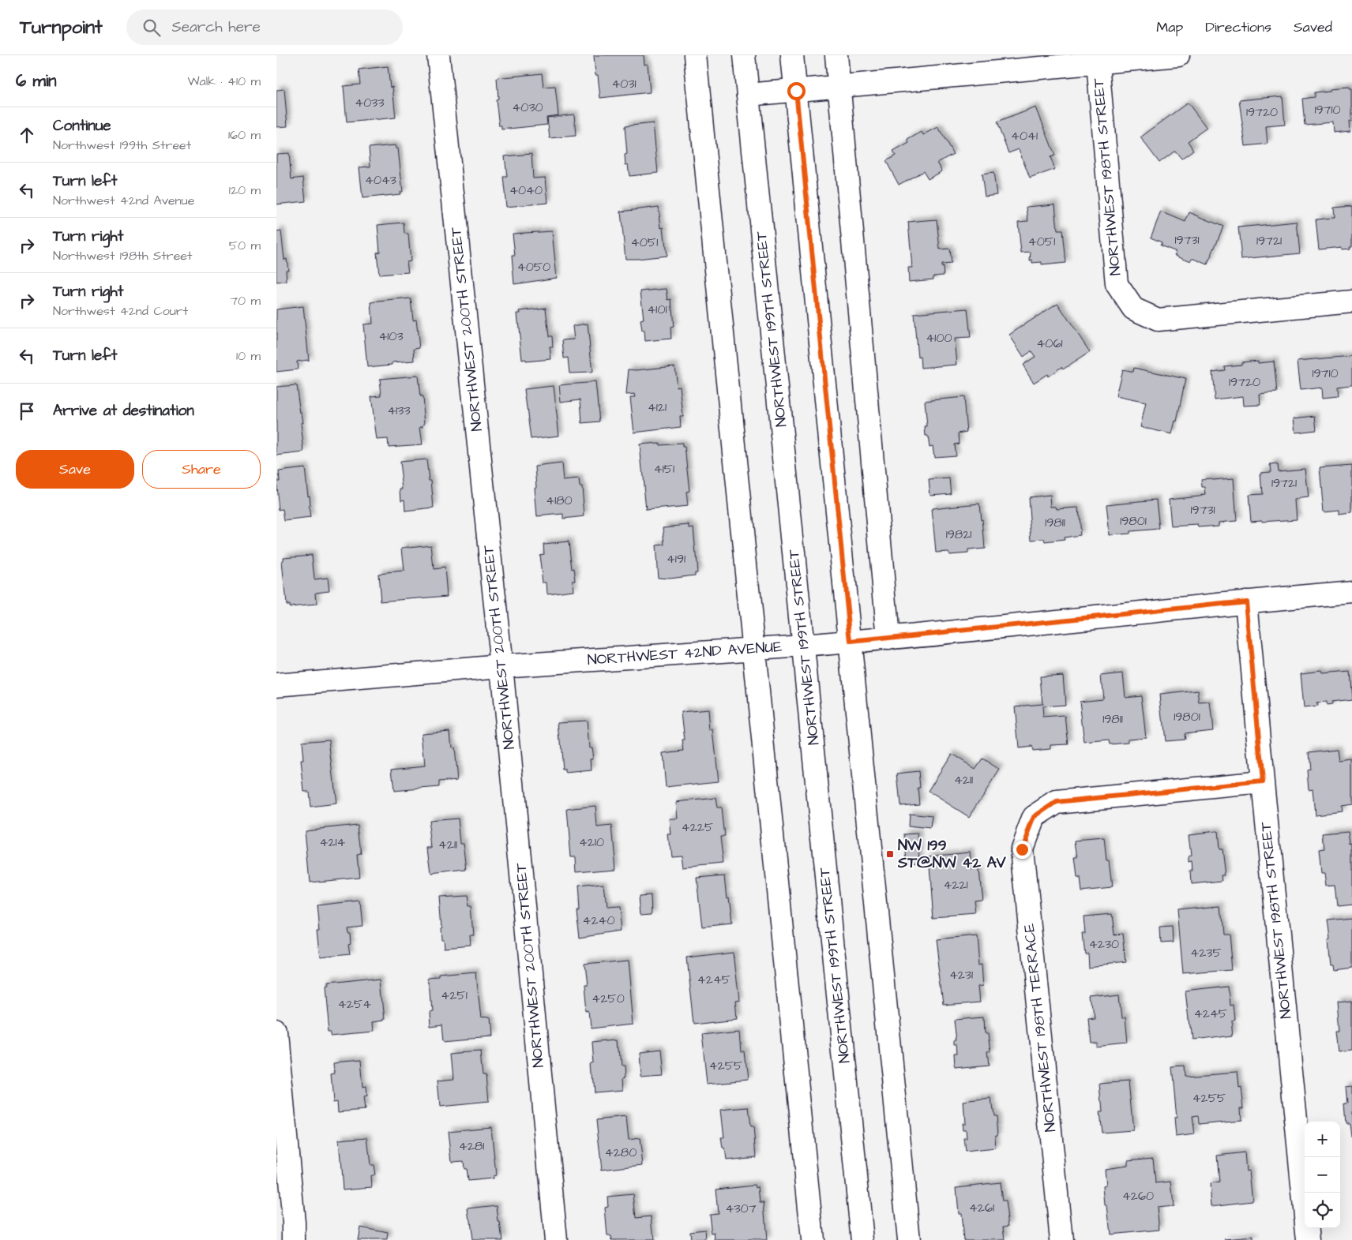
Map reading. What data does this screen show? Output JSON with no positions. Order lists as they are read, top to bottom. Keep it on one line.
{"streets":{"street":["NORTHWEST 198TH STREET","NORTHWEST 200TH STREET","NORTHWEST 199TH STREET","NORTHWEST 42ND AVENUE","NORTHWEST 198TH TERRACE"]},"crossings":[["NORTHWEST 198TH STREET","NORTHWEST 42ND AVENUE"],["NORTHWEST 198TH STREET","NORTHWEST 198TH TERRACE"],["NORTHWEST 200TH STREET","NORTHWEST 42ND AVENUE"],["NORTHWEST 199TH STREET","NORTHWEST 42ND AVENUE"]],"places":{"transit":["NW 199 ST@NW 42 AV"]},"house_numbers":["4031","4033","4030","19710","19720","4041","4043","4040","19731","19721","4051","4051","4050","4101","4103","4100","4061","19710","19720","4121","4133","4151","19721","4180","19731","19801","19811","19821","4191","19801","19811","4211","4225","4214","4210","4211","4221","4240","4230","4235","4231","4245","4251","4250","4254","4245","4255","4255","4281","4280","4260","4261","4307"],"page":{"header":"Turnpoint","search":"Search here","nav":["Map","Directions","Saved"],"heading":["6 min","Walk · 410 m"],"list":[["Continue","Northwest 199th Street","160 m"],["Turn left","Northwest 42nd Avenue","120 m"],["Turn right","Northwest 198th Street","50 m"],["Turn right","Northwest 42nd Court","70 m"],["Turn left","10 m"],"Arrive at destination"],"buttons":["Save","Share"],"map_buttons":["+","−"]}}
